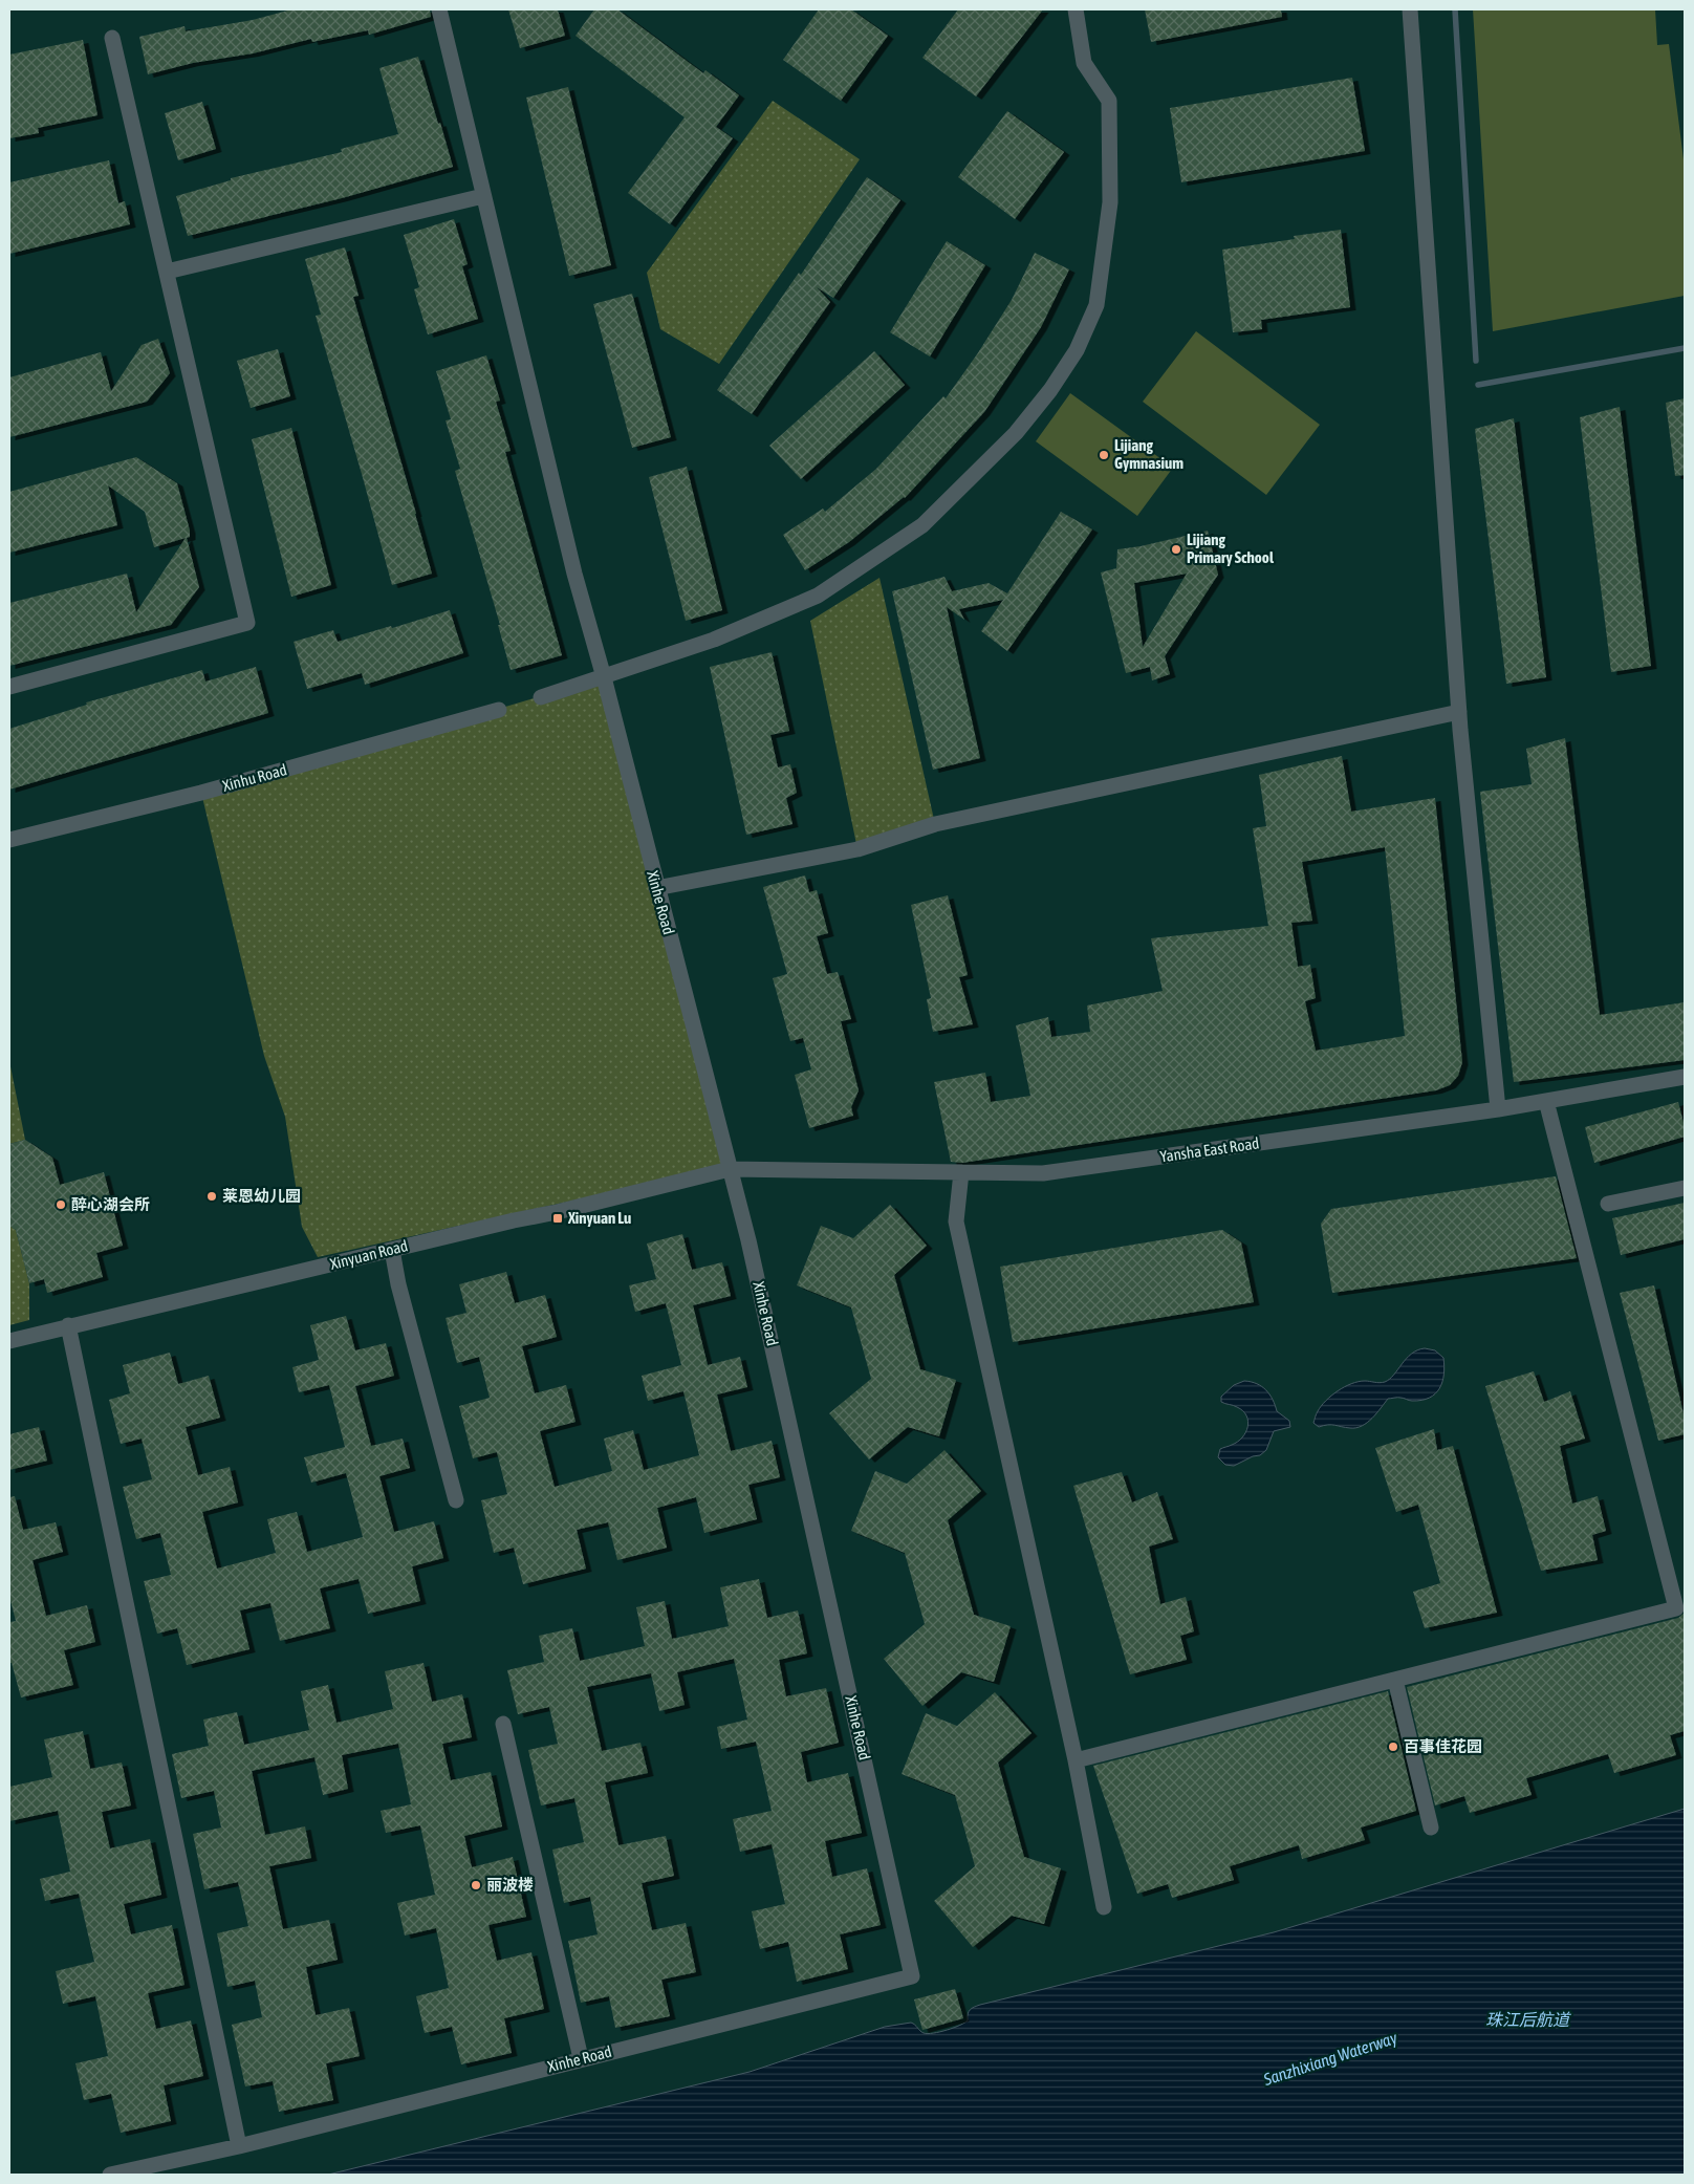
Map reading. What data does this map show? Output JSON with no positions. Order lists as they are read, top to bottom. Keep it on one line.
{"streets":{"street":["Xinhu Road","Xinhe Road","Yansha East Road","Xinyuan Road"]},"crossings":[["Xinhe Road","Yansha East Road"],["Xinhe Road","Xinyuan Road"],["Yansha East Road","Xinyuan Road"]],"water":["珠江后航道","Sanzhixiang Waterway"],"places":{"other":["Lijiang Gymnasium","Lijiang Primary School","莱恩幼儿园","醉心湖会所","百事佳花园","丽波楼"],"transit":["Xinyuan Lu"]}}
